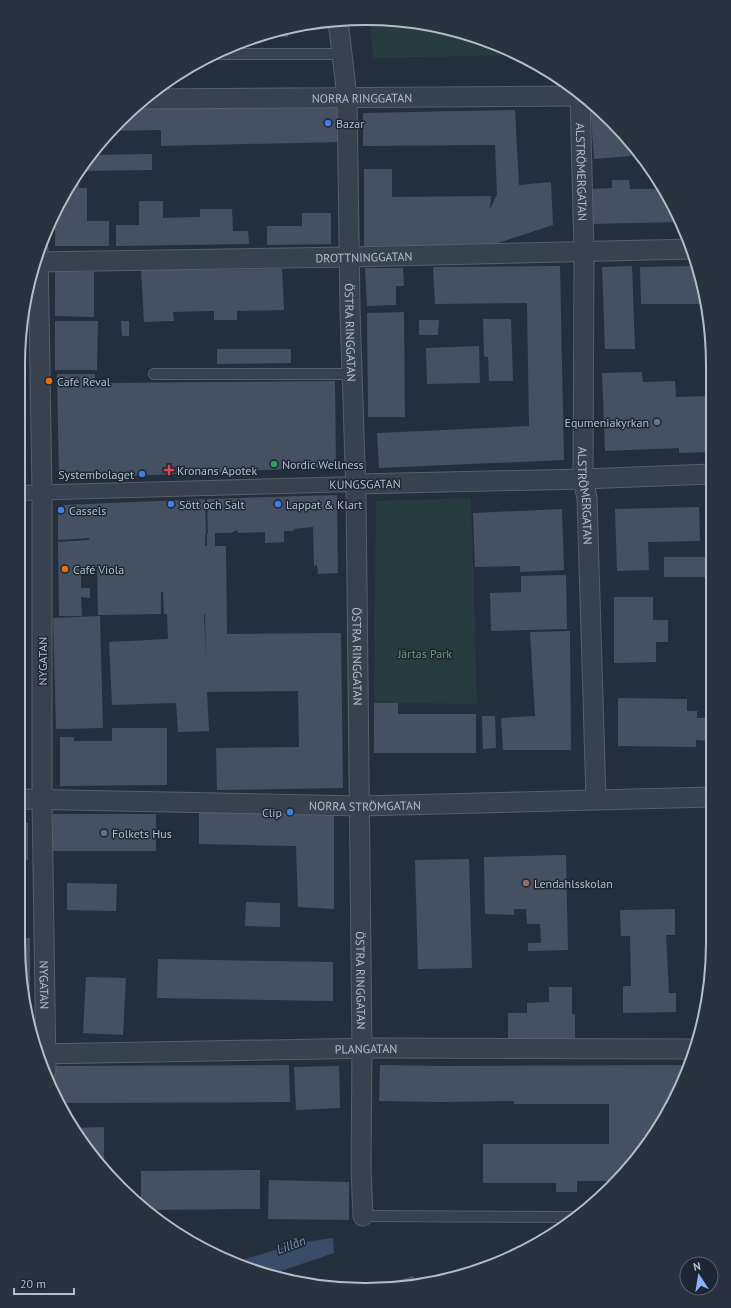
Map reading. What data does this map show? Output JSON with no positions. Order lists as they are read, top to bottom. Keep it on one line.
{"streets":{"street":["NORRA RINGGATAN","ALSTRÖMERGATAN","DROTTNINGGATAN","ÖSTRA RINGGATAN","KUNGSGATAN","NYGATAN","NORRA STRÖMGATAN","PLANGATAN"]},"crossings":[["NORRA RINGGATAN","ÖSTRA RINGGATAN"],["ALSTRÖMERGATAN","DROTTNINGGATAN"],["ALSTRÖMERGATAN","KUNGSGATAN"],["ALSTRÖMERGATAN","NORRA STRÖMGATAN"],["DROTTNINGGATAN","ÖSTRA RINGGATAN"],["ÖSTRA RINGGATAN","KUNGSGATAN"],["ÖSTRA RINGGATAN","NORRA STRÖMGATAN"],["ÖSTRA RINGGATAN","PLANGATAN"],["KUNGSGATAN","NYGATAN"],["NYGATAN","NORRA STRÖMGATAN"]],"water":["Lillån"],"parks":["Järtas Park"],"places":{"other":["Bazar","Café Reval","Equmeniakyrkan","Nordic Wellness","Systembolaget","Sött och Salt","Lappat & Klart","Cassels","Café Viola","Clip","Folkets Hus","Lendahlsskolan"],"health":["Kronans Apotek"]},"scale_bar":"20 m","north":"top"}
